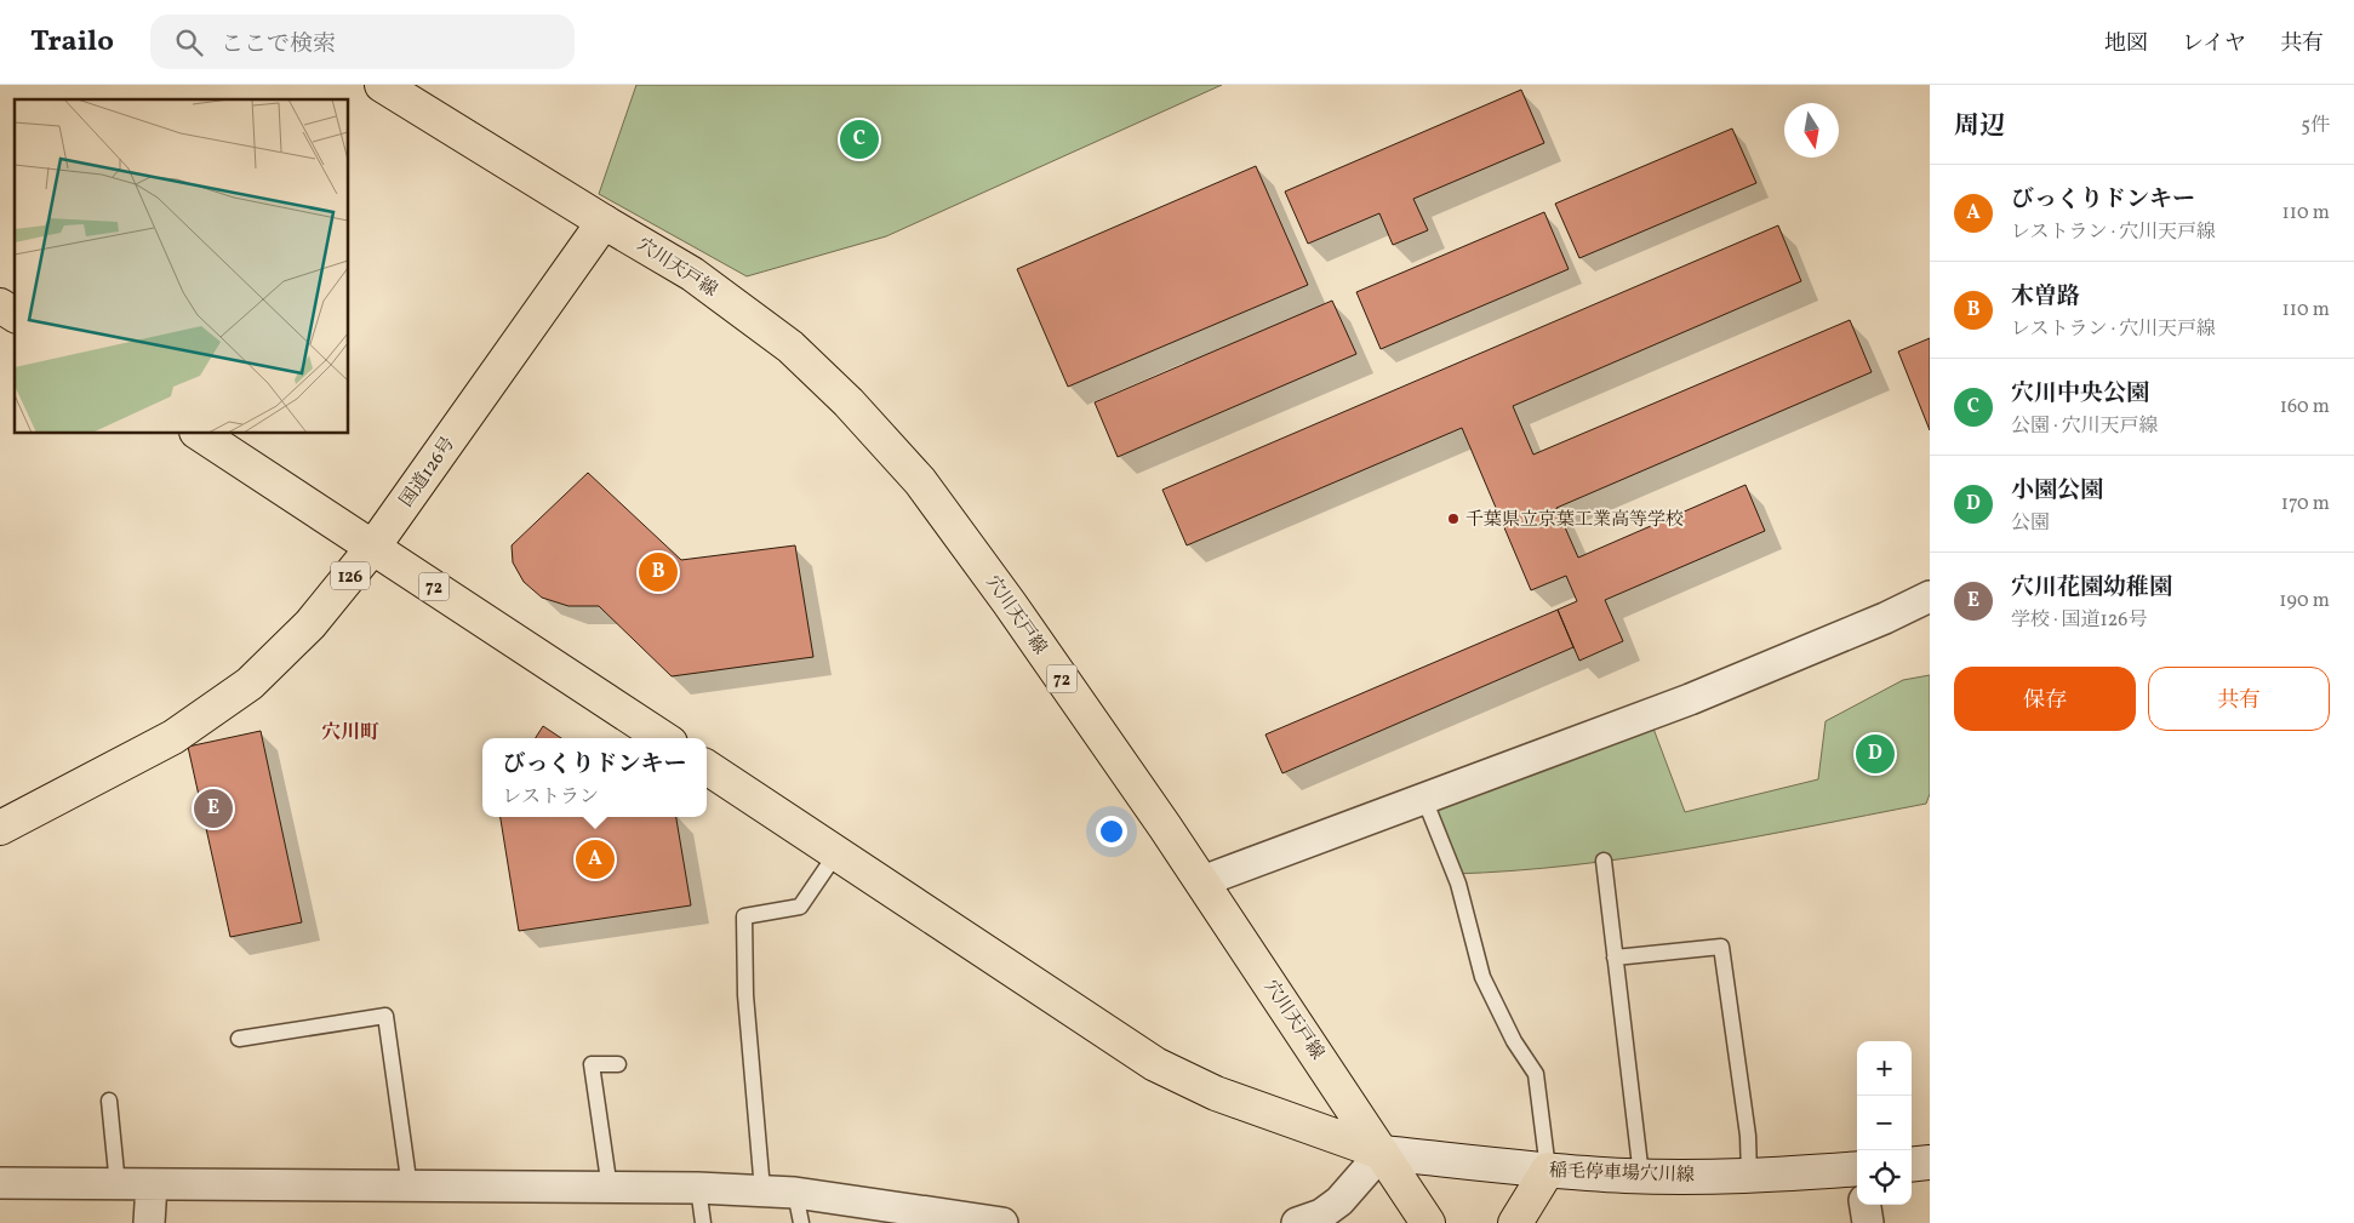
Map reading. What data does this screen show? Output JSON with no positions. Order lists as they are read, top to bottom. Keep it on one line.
{"streets":{"main road":["穴川天戸線","国道126号","126","72","稲毛停車場穴川線"]},"crossings":[["穴川天戸線","国道126号"],["穴川天戸線","稲毛停車場穴川線"],["国道126号","72"]],"districts":["穴川町"],"places":["千葉県立京葉工業高等学校"],"north":"bottom","page":{"header":"Trailo","search":"ここで検索","nav":["地図","レイヤ","共有"],"heading":["周辺","5件"],"pins":["C","B","D","E","A"],"list":[{"mark":"A","name":"びっくりドンキー","note":"レストラン · 穴川天戸線","value":"110 m"},{"mark":"B","name":"木曽路","note":"レストラン · 穴川天戸線","value":"110 m"},{"mark":"C","name":"穴川中央公園","note":"公園 · 穴川天戸線","value":"160 m"},{"mark":"D","name":"小園公園","note":"公園","value":"170 m"},{"mark":"E","name":"穴川花園幼稚園","note":"学校 · 国道126号","value":"190 m"}],"buttons":["保存","共有"],"popup":["びっくりドンキー","レストラン"],"map_buttons":["+","−"]}}
